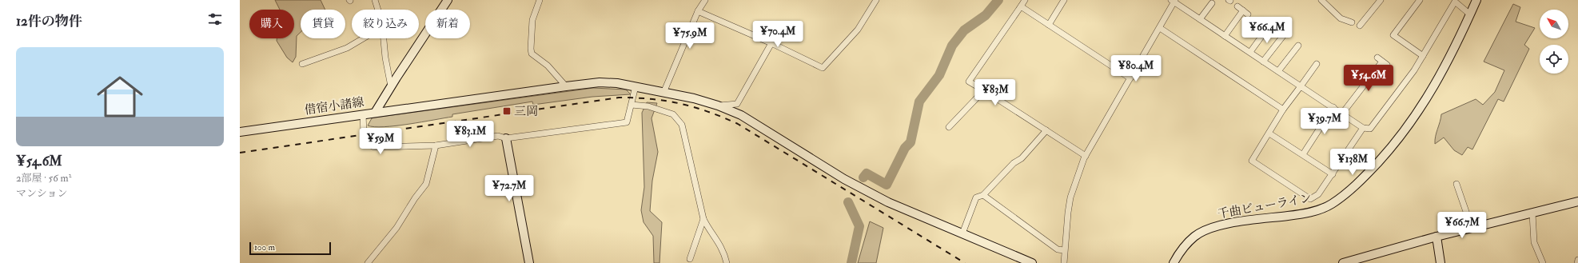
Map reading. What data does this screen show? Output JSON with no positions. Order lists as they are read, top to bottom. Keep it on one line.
{"streets":{"street":["借宿小諸線","千曲ビューライン"]},"places":{"transit":["三岡"]},"scale_bar":"100 m","north":"top left","page":{"heading":"12件の物件","chip":["購入","賃貸","絞り込み","新着"],"price":["¥66.4M","¥70.4M","¥75.9M","¥80.4M","¥54.6M","¥83M","¥39.7M","¥83.1M","¥59M","¥138M","¥72.7M","¥66.7M"],"list":[{"name":"¥54.6M","note":"2部屋 · 56 m² · マンション"}],"scale":"100 m"}}
